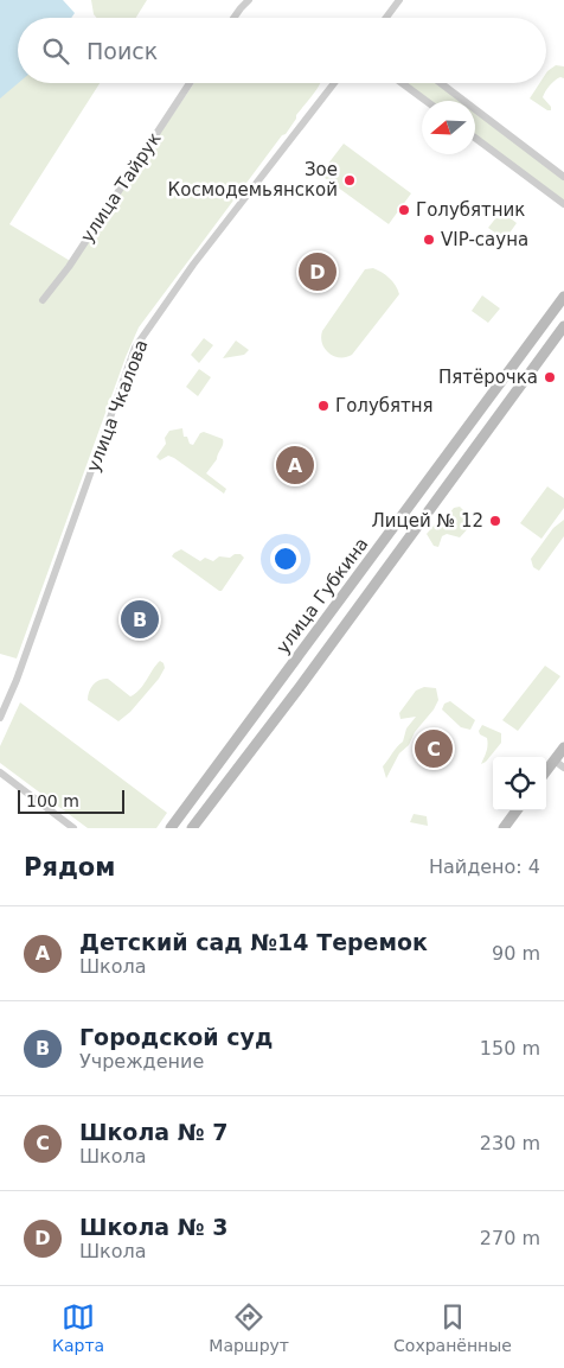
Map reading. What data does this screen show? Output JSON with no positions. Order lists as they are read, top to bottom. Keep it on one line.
{"streets":{"main road":["улица Губкина"],"street":["улица Тайрук","улица Чкалова"]},"places":["Зое Космодемьянской","Голубятник","VIP-сауна","Пятёрочка","Голубятня","Лицей № 12"],"scale_bar":"100 m","north":"left","page":{"search":"Поиск","pins":["D","A","B","C"],"scale":"100 m","heading":["Рядом","Найдено: 4"],"list":[{"mark":"A","name":"Детский сад №14 Теремок","note":"Школа","value":"90 m"},{"mark":"B","name":"Городской суд","note":"Учреждение","value":"150 m"},{"mark":"C","name":"Школа № 7","note":"Школа","value":"230 m"},{"mark":"D","name":"Школа № 3","note":"Школа","value":"270 m"}],"nav":["Карта","Маршрут","Сохранённые"]}}
